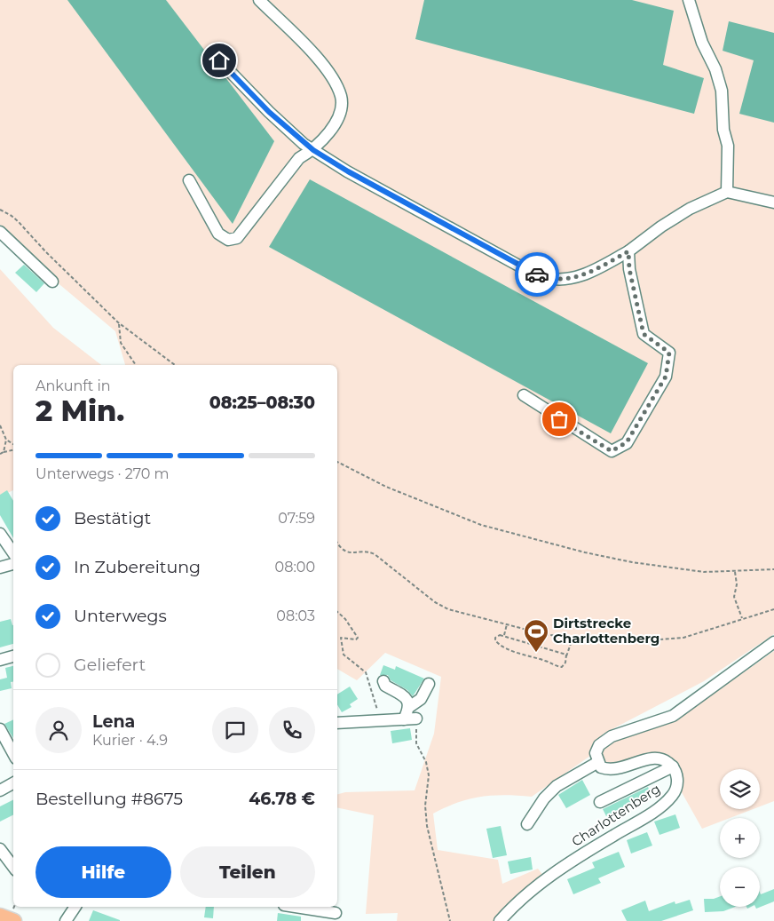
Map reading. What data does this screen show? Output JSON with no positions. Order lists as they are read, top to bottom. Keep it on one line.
{"streets":{"street":["Charlottenberg"]},"places":{"sports":["Dirtstrecke Charlottenberg"]},"page":{"heading":["2 Min.","Ankunft in","08:25–08:30"],"panel":["Lena","Kurier · 4.9","Bestellung #8675","46.78 €"],"bar":"Unterwegs · 270 m","list":[["Bestätigt","07:59"],["In Zubereitung","08:00"],["Unterwegs","08:03"],"Geliefert"],"map_buttons":["+","−"],"buttons":["Hilfe","Teilen"]}}
